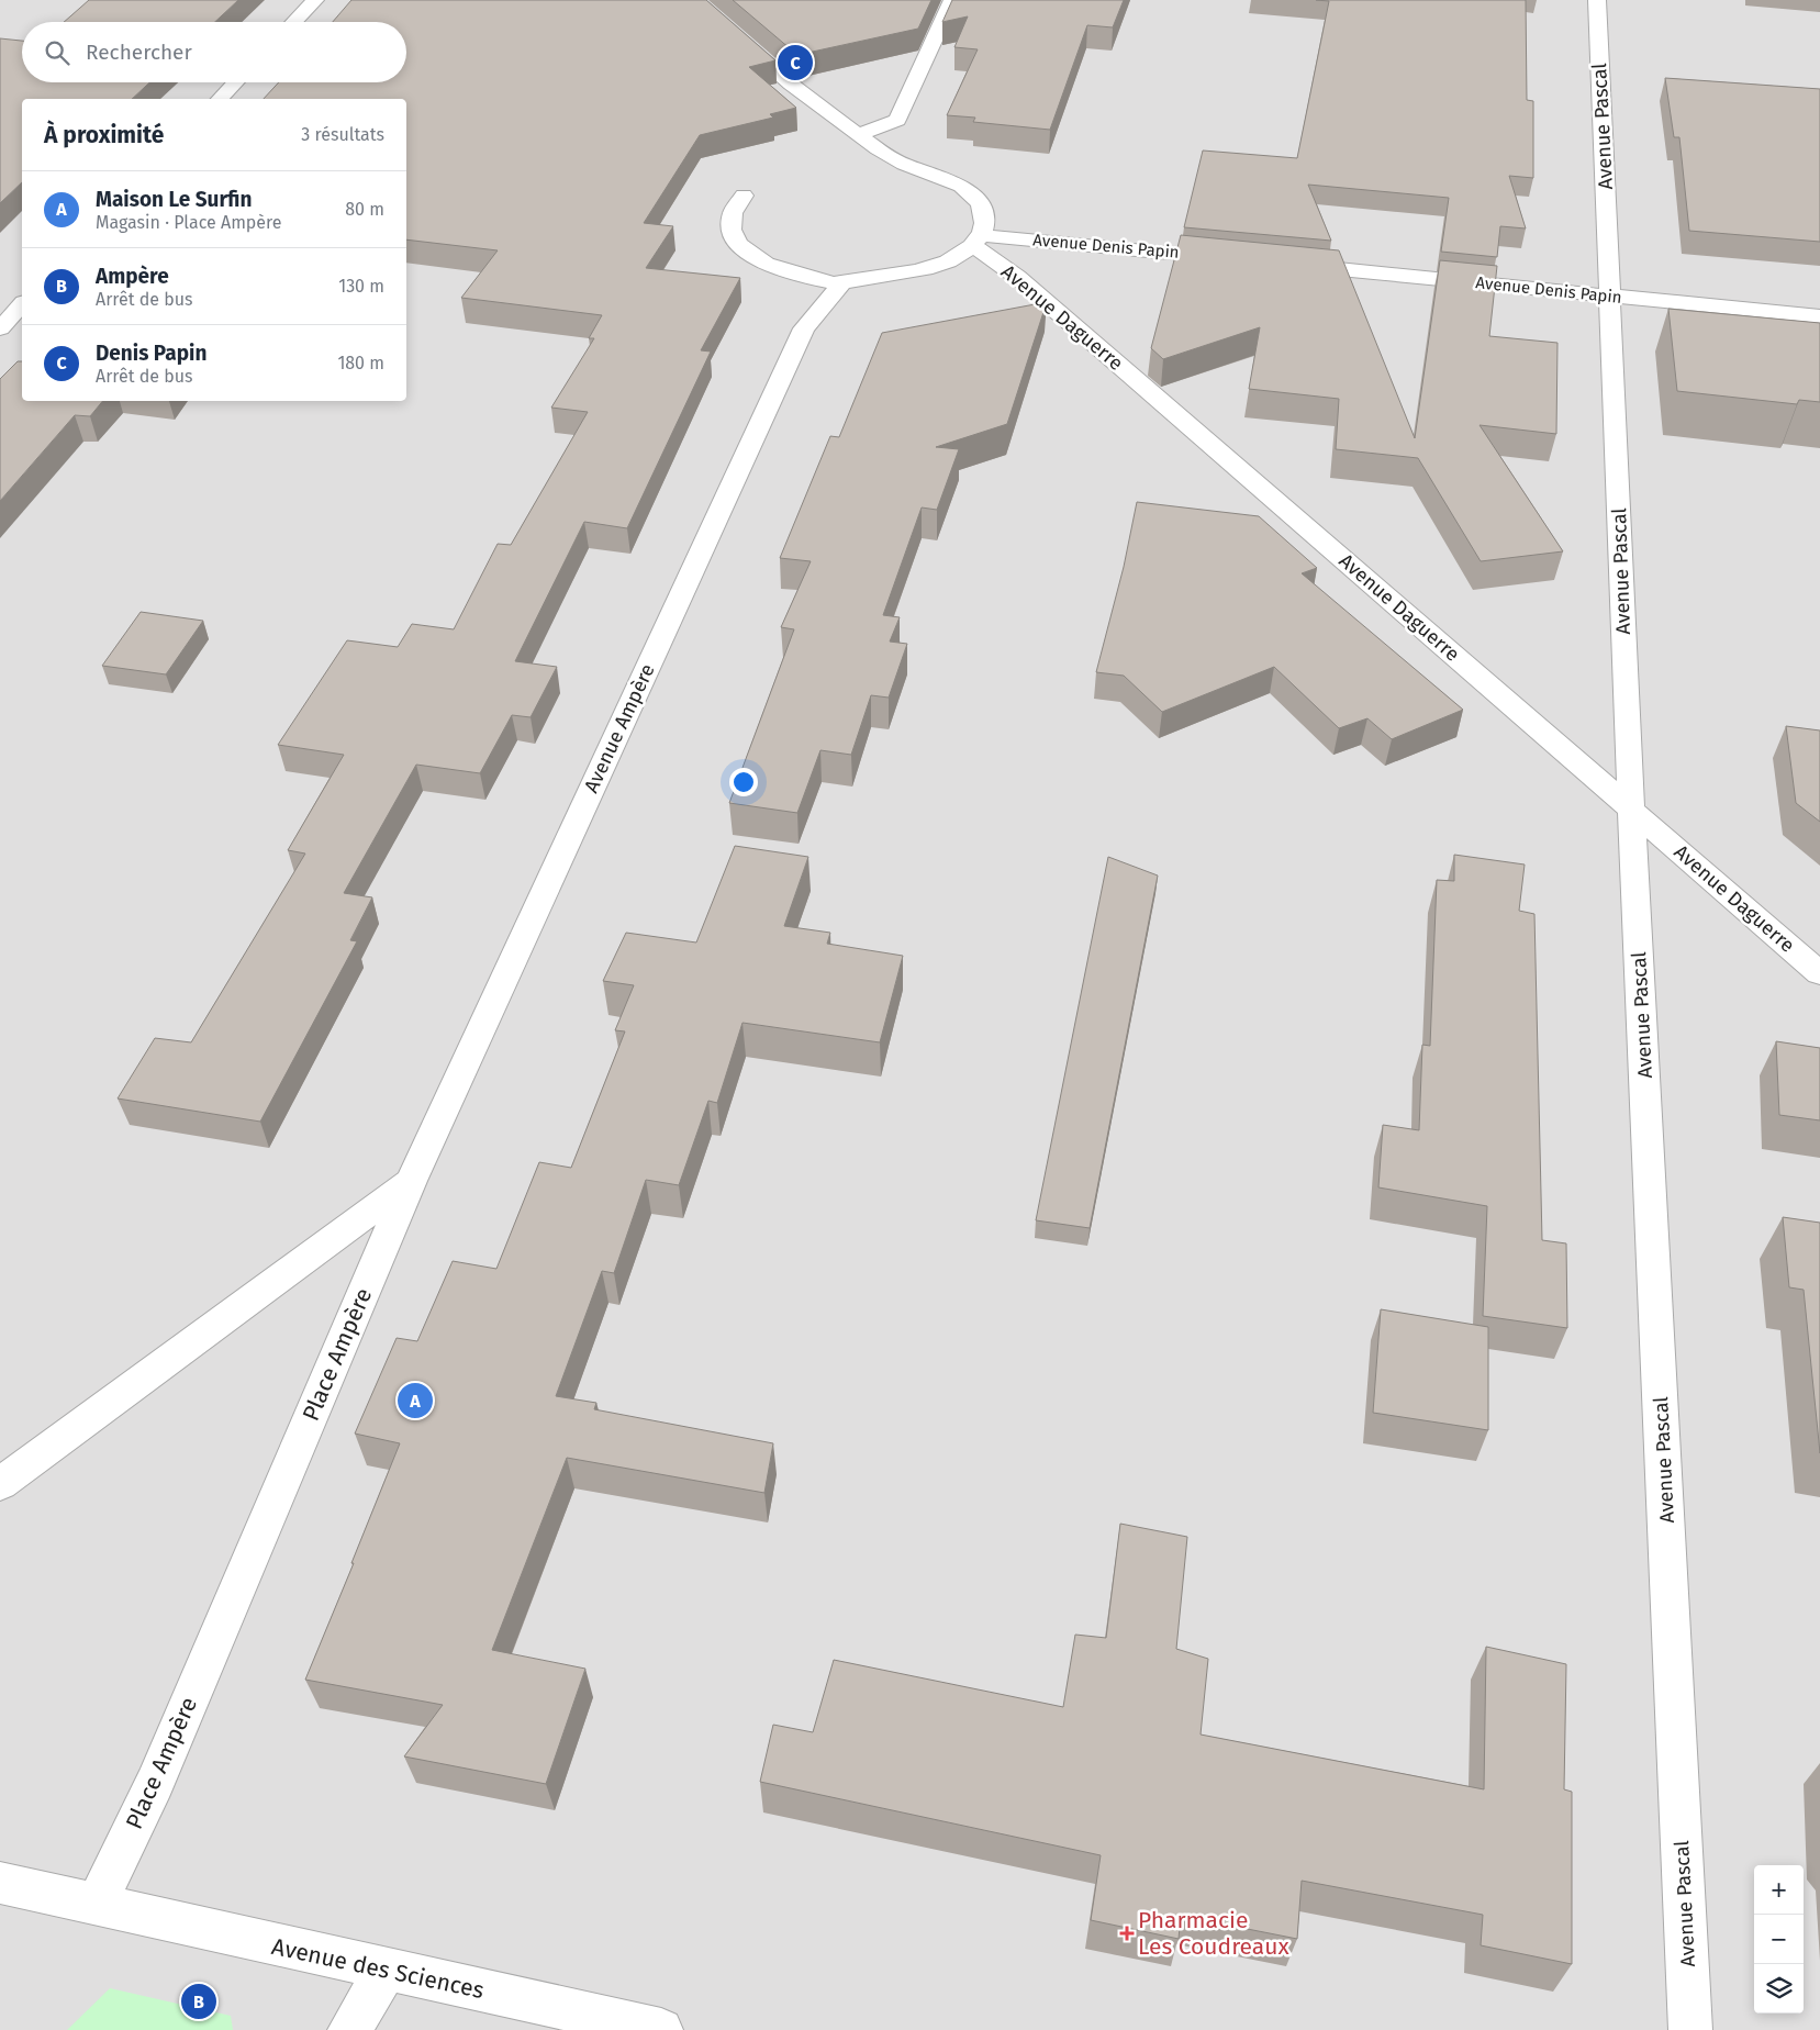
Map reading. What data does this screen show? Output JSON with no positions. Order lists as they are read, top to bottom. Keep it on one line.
{"streets":{"street":["Avenue Pascal","Avenue Denis Papin","Avenue Daguerre","Avenue Ampère","Place Ampère","Avenue des Sciences"]},"crossings":[["Avenue Pascal","Avenue Denis Papin"],["Avenue Pascal","Avenue Daguerre"],["Avenue Denis Papin","Avenue Daguerre"],["Avenue Ampère","Place Ampère"],["Place Ampère","Avenue des Sciences"]],"places":{"health":["Pharmacie Les Coudreaux"]},"page":{"search":"Rechercher","pins":["C","A","B"],"heading":["À proximité","3 résultats"],"list":[{"mark":"A","name":"Maison Le Surfin","note":"Magasin · Place Ampère","value":"80 m"},{"mark":"B","name":"Ampère","note":"Arrêt de bus","value":"130 m"},{"mark":"C","name":"Denis Papin","note":"Arrêt de bus","value":"180 m"}],"map_buttons":["+","−"]}}
